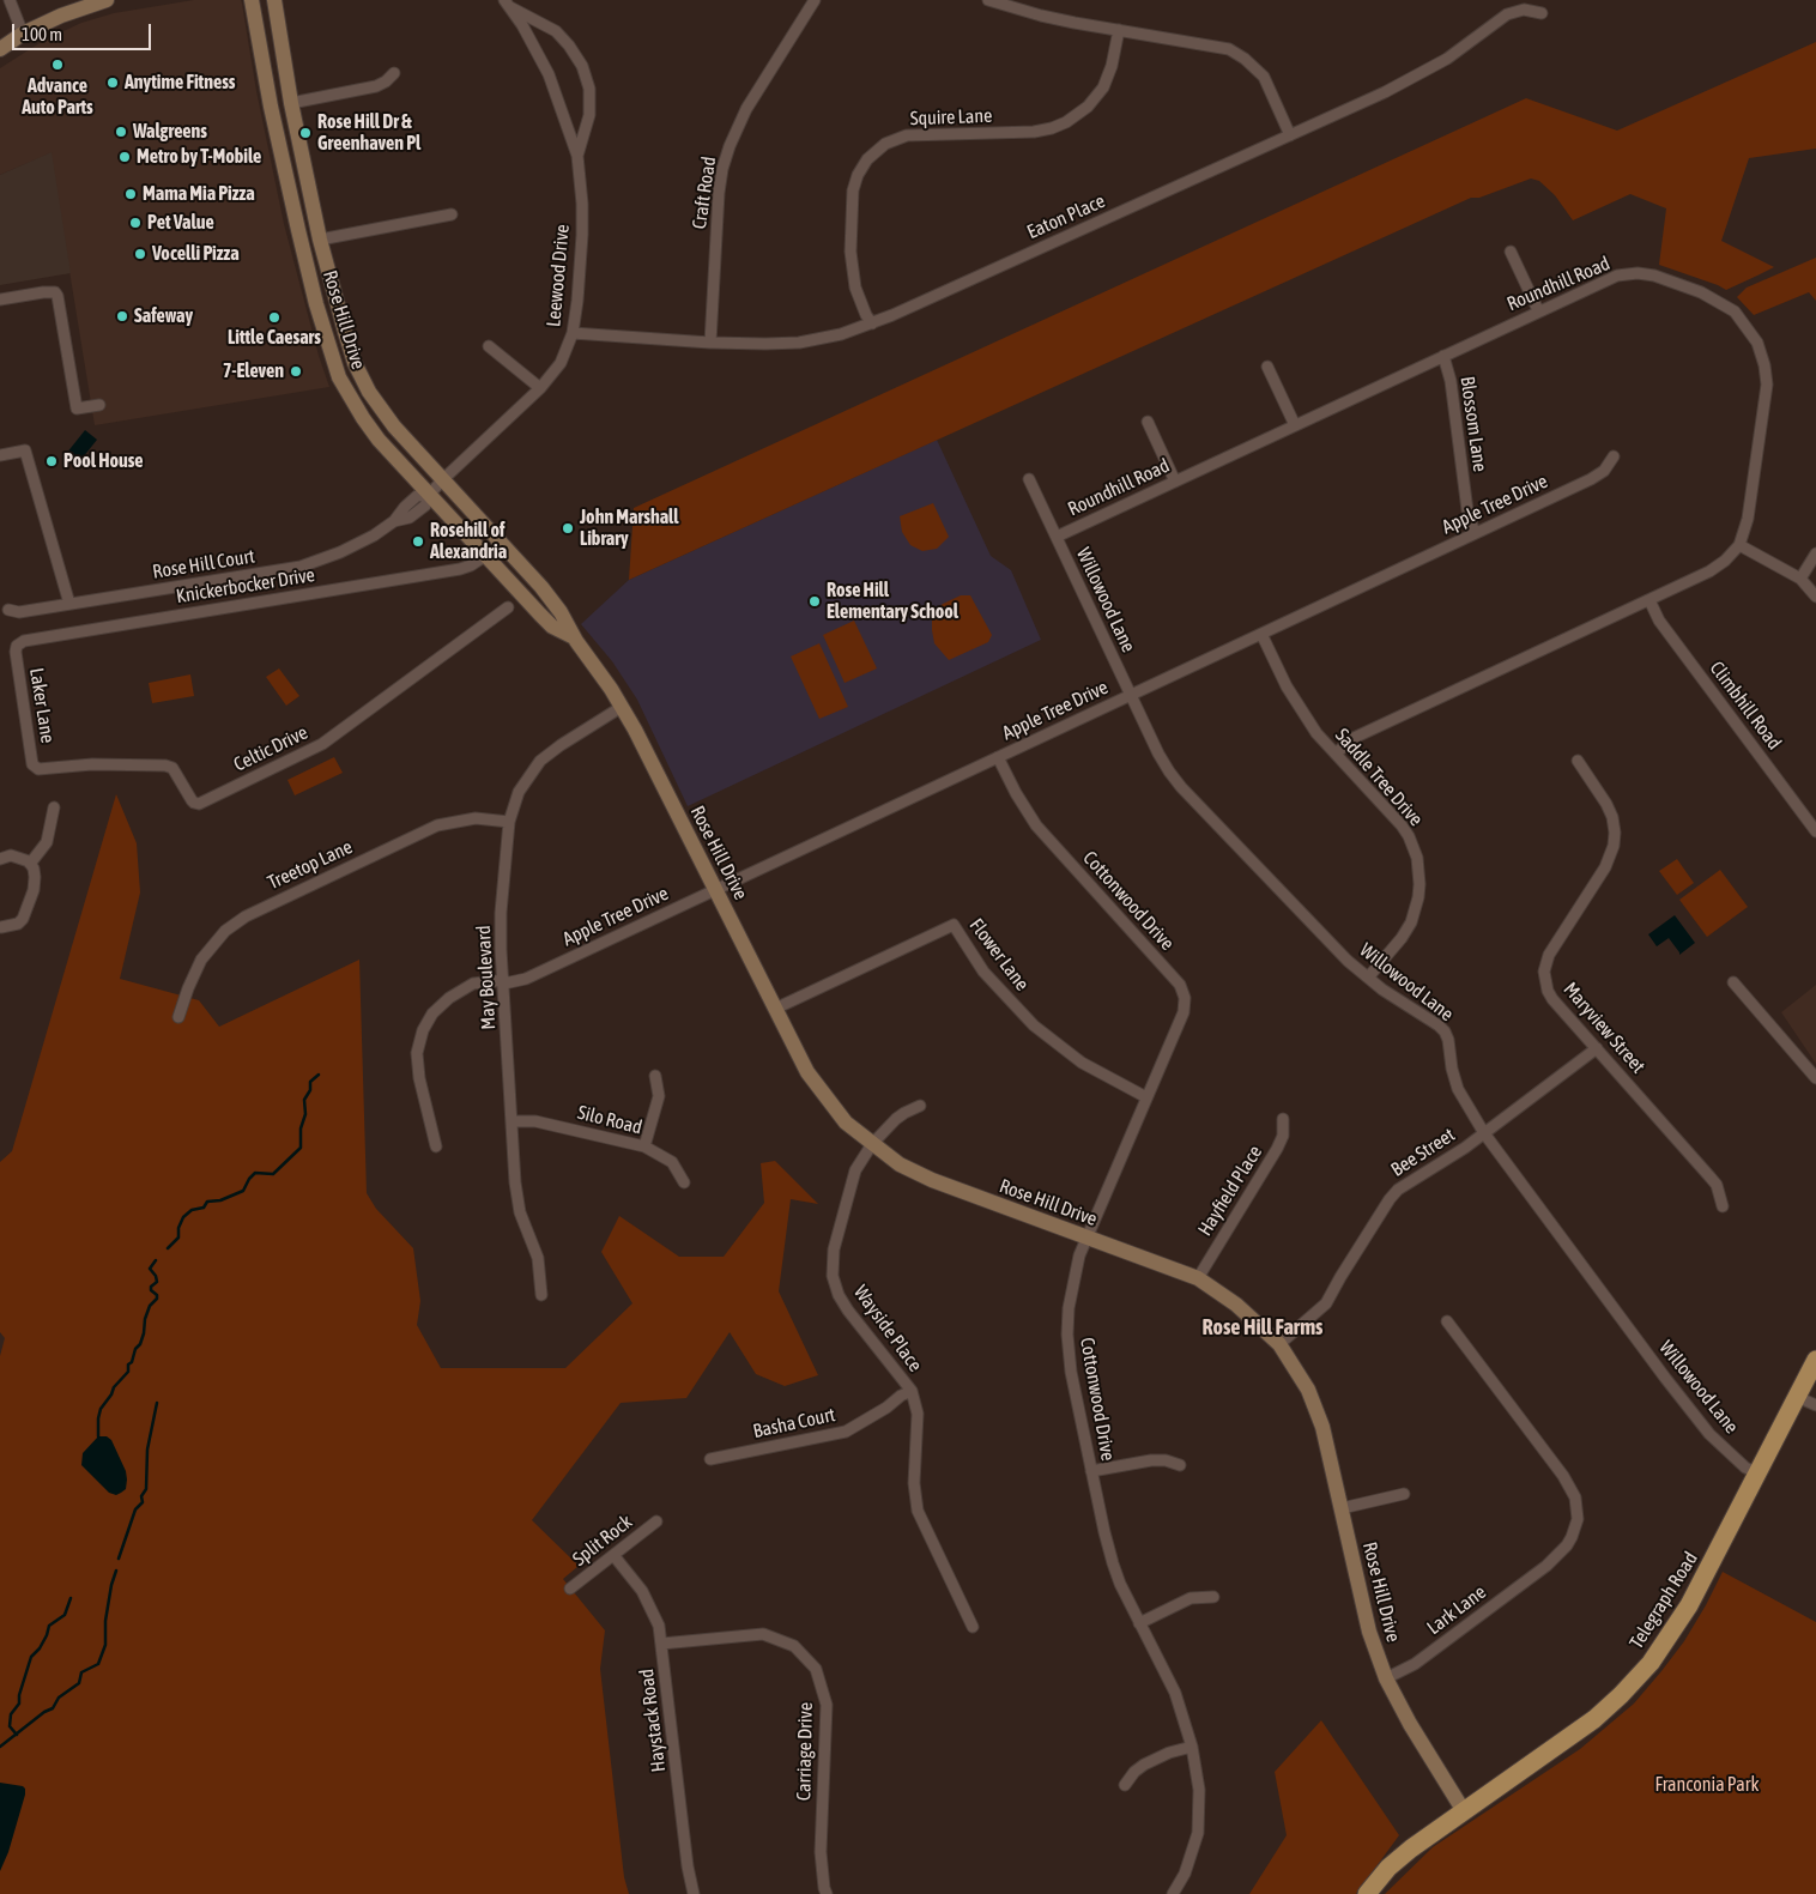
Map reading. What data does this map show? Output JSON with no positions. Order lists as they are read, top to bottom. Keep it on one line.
{"streets":{"main road":["Telegraph Road"],"street":["Squire Lane","Craft Road","Eaton Place","Leewood Drive","Roundhill Road","Rose Hill Drive","Blossom Lane","Apple Tree Drive","Rose Hill Court","Knickerbocker Drive","Willowood Lane","Laker Lane","Climbhill Road","Celtic Drive","Saddle Tree Drive","Treetop Lane","Cottonwood Drive","Flower Lane","May Boulevard","Maryview Street","Silo Road","Bee Street","Hayfield Place","Wayside Place","Basha Court","Split Rock","Lark Lane","Haystack Road","Carriage Drive"]},"crossings":[["Squire Lane","Eaton Place"],["Craft Road","Eaton Place"],["Eaton Place","Leewood Drive"],["Leewood Drive","Rose Hill Drive"],["Leewood Drive","Rose Hill Court"],["Roundhill Road","Blossom Lane"],["Roundhill Road","Willowood Lane"],["Roundhill Road","Climbhill Road"],["Roundhill Road","Saddle Tree Drive"],["Rose Hill Drive","Apple Tree Drive"],["Rose Hill Drive","Rose Hill Court"],["Rose Hill Drive","Knickerbocker Drive"],["Rose Hill Drive","Cottonwood Drive"],["Rose Hill Drive","Flower Lane"],["Rose Hill Drive","May Boulevard"],["Rose Hill Drive","Bee Street"],["Rose Hill Drive","Hayfield Place"],["Rose Hill Drive","Wayside Place"],["Rose Hill Drive","Telegraph Road"],["Rose Hill Drive","Lark Lane"],["Blossom Lane","Apple Tree Drive"],["Apple Tree Drive","Willowood Lane"],["Apple Tree Drive","Saddle Tree Drive"],["Apple Tree Drive","Cottonwood Drive"],["Apple Tree Drive","May Boulevard"],["Knickerbocker Drive","Laker Lane"],["Willowood Lane","Saddle Tree Drive"],["Willowood Lane","Bee Street"],["Willowood Lane","Telegraph Road"],["Laker Lane","Celtic Drive"],["Treetop Lane","May Boulevard"],["Cottonwood Drive","Flower Lane"],["May Boulevard","Silo Road"],["Maryview Street","Bee Street"],["Wayside Place","Basha Court"],["Split Rock","Haystack Road"],["Haystack Road","Carriage Drive"]],"districts":["Rose Hill Farms"],"parks":["Franconia Park"],"places":["Advance Auto Parts","Anytime Fitness","Walgreens","Rose Hill Dr & Greenhaven Pl","Metro by T-Mobile","Mama Mia Pizza","Pet Value","Vocelli Pizza","Safeway","Little Caesars","7-Eleven","Pool House","John Marshall Library","Rosehill of Alexandria","Rose Hill Elementary School"],"scale_bar":"100 m"}
